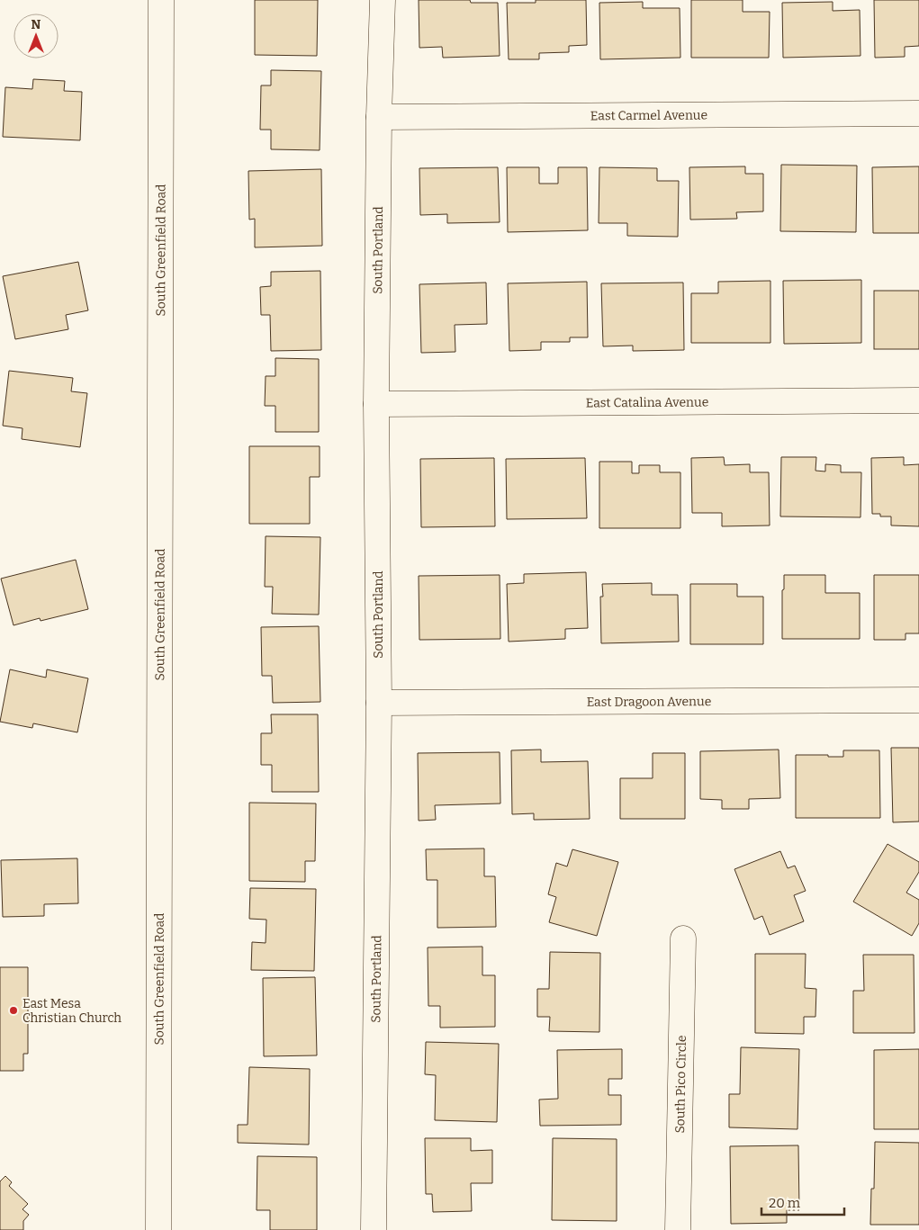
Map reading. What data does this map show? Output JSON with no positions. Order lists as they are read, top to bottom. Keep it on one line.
{"streets":{"street":["East Carmel Avenue","South Portland","South Greenfield Road","East Catalina Avenue","East Dragoon Avenue","South Pico Circle"]},"crossings":[["East Carmel Avenue","South Portland"],["South Portland","East Catalina Avenue"],["South Portland","East Dragoon Avenue"]],"places":["East Mesa Christian Church"],"scale_bar":"20 m","north":"top"}
